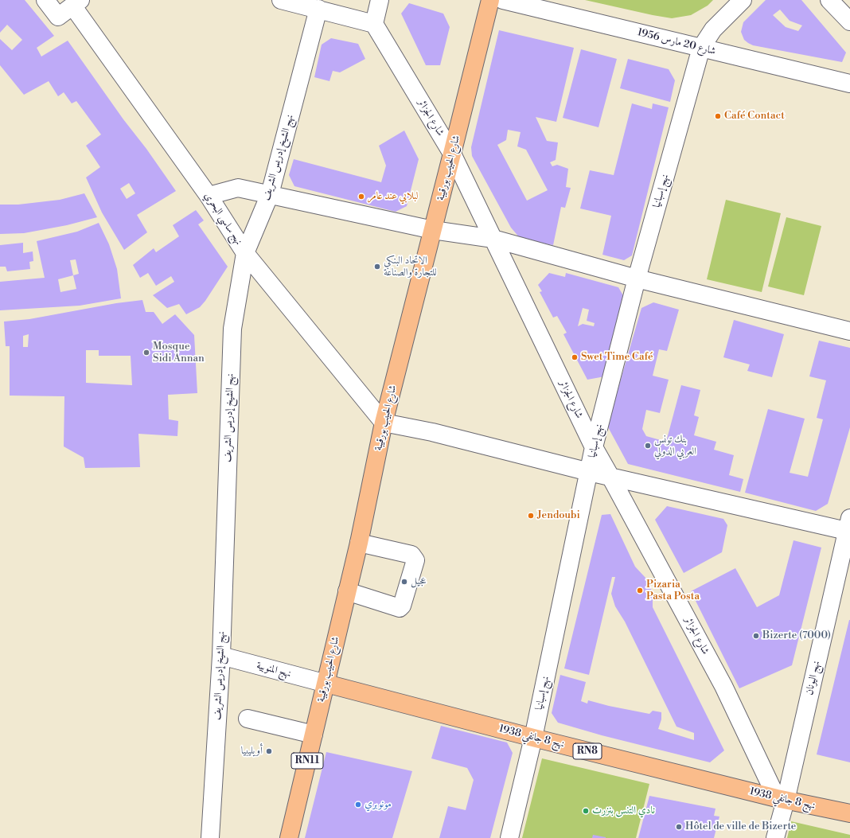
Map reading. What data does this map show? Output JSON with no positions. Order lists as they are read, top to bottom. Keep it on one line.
{"streets":{"main road":["شارع الحبيب بورقيبة","نهج 8 جانفي 1938","RN8","RN11"],"street":["شارع 20 مارس 1956","شارع الجزائر","نهج الشيخ إدريس الشريف","نهج إسبانيا","نهج ساسي البحري","نهج المنوبية","نهج اليونان"]},"crossings":[["شارع 20 مارس 1956","نهج إسبانيا"],["شارع الجزائر","شارع الحبيب بورقيبة"],["شارع الجزائر","نهج إسبانيا"],["شارع الجزائر","نهج اليونان"],["شارع الجزائر","نهج 8 جانفي 1938"],["نهج الشيخ إدريس الشريف","نهج ساسي البحري"],["نهج الشيخ إدريس الشريف","نهج المنوبية"],["شارع الحبيب بورقيبة","نهج ساسي البحري"],["شارع الحبيب بورقيبة","نهج المنوبية"],["شارع الحبيب بورقيبة","نهج 8 جانفي 1938"],["نهج إسبانيا","نهج 8 جانفي 1938"],["نهج المنوبية","نهج 8 جانفي 1938"],["نهج اليونان","نهج 8 جانفي 1938"]],"places":["Café Contact","لبلابي عند عامر","الاتحاد البنكي للتجارة والصناعة","Mosque Sidi Annan","Swet Time Café","بنك تونس العربي الدولي","Jendoubi","عجيل","Pizaria Pasta Posta","Bizerte (7000)","أويليبيا","مونوبري","نادي التنس بنزرت","Hôtel de ville de Bizerte"]}
